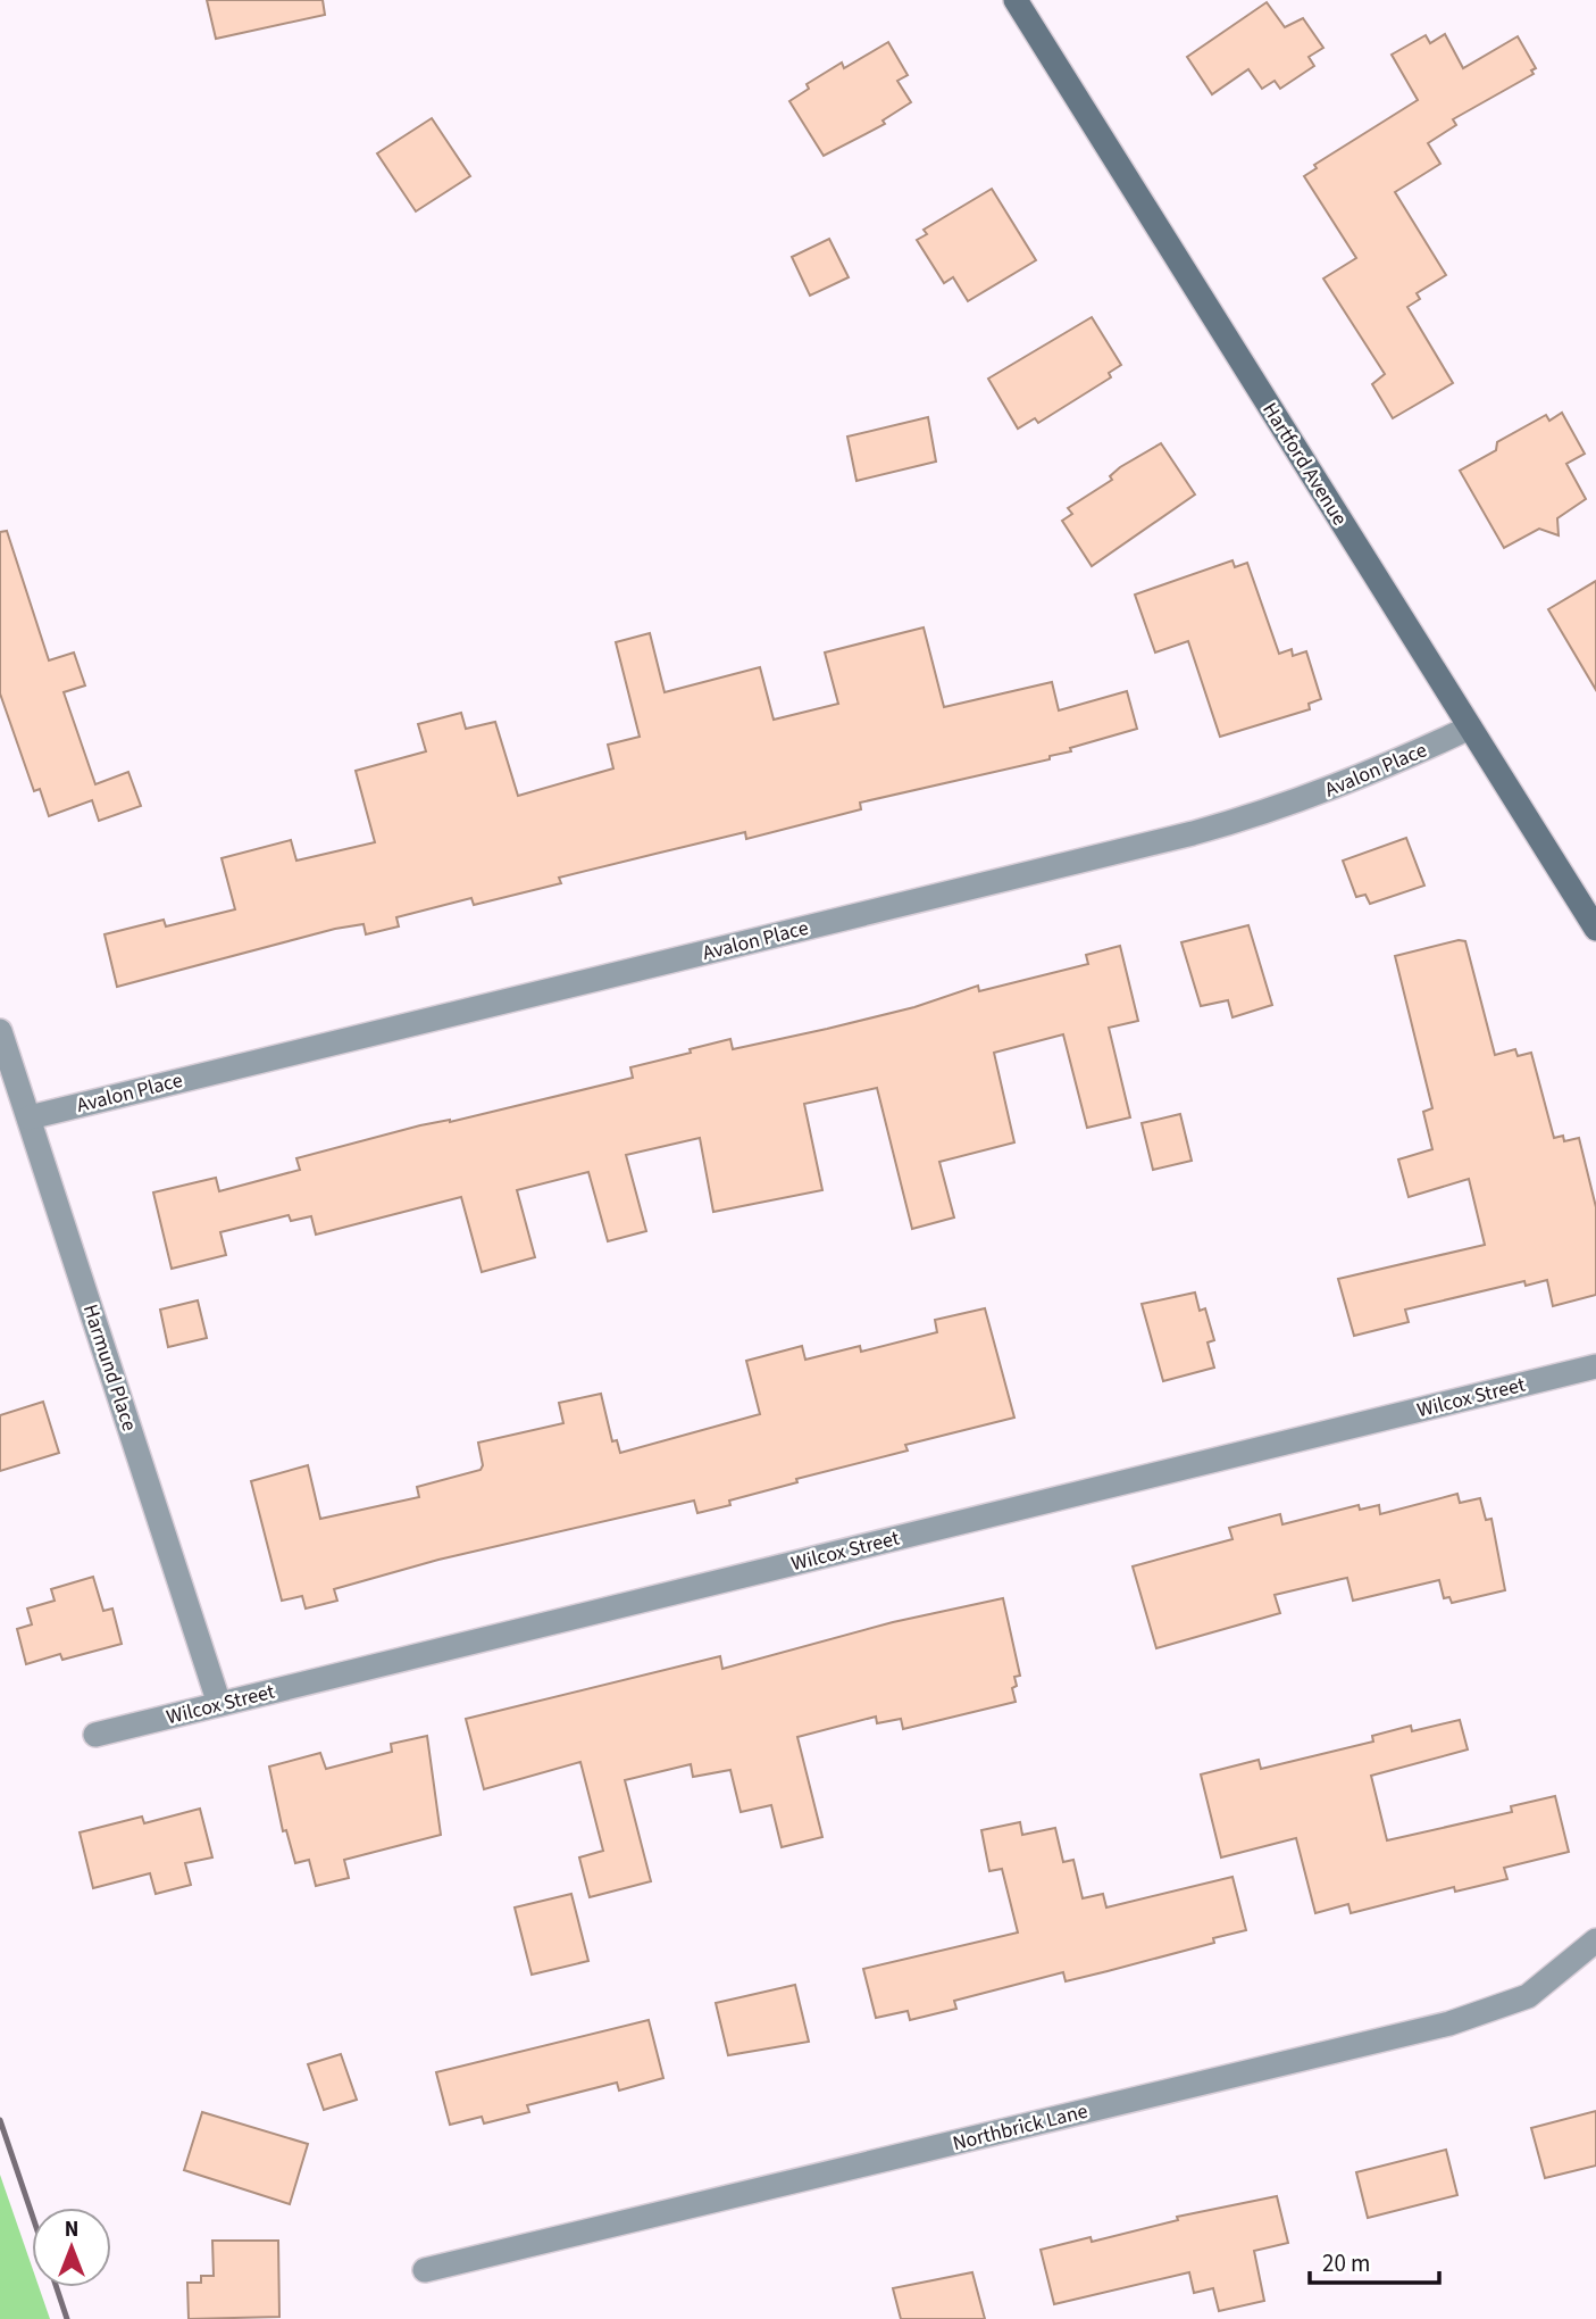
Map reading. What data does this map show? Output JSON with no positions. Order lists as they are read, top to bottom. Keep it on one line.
{"streets":{"street":["Hartford Avenue","Avalon Place","Harmund Place","Wilcox Street","Northbrick Lane"]},"crossings":[["Hartford Avenue","Avalon Place"],["Avalon Place","Harmund Place"],["Harmund Place","Wilcox Street"]],"scale_bar":"20 m","north":"top"}
